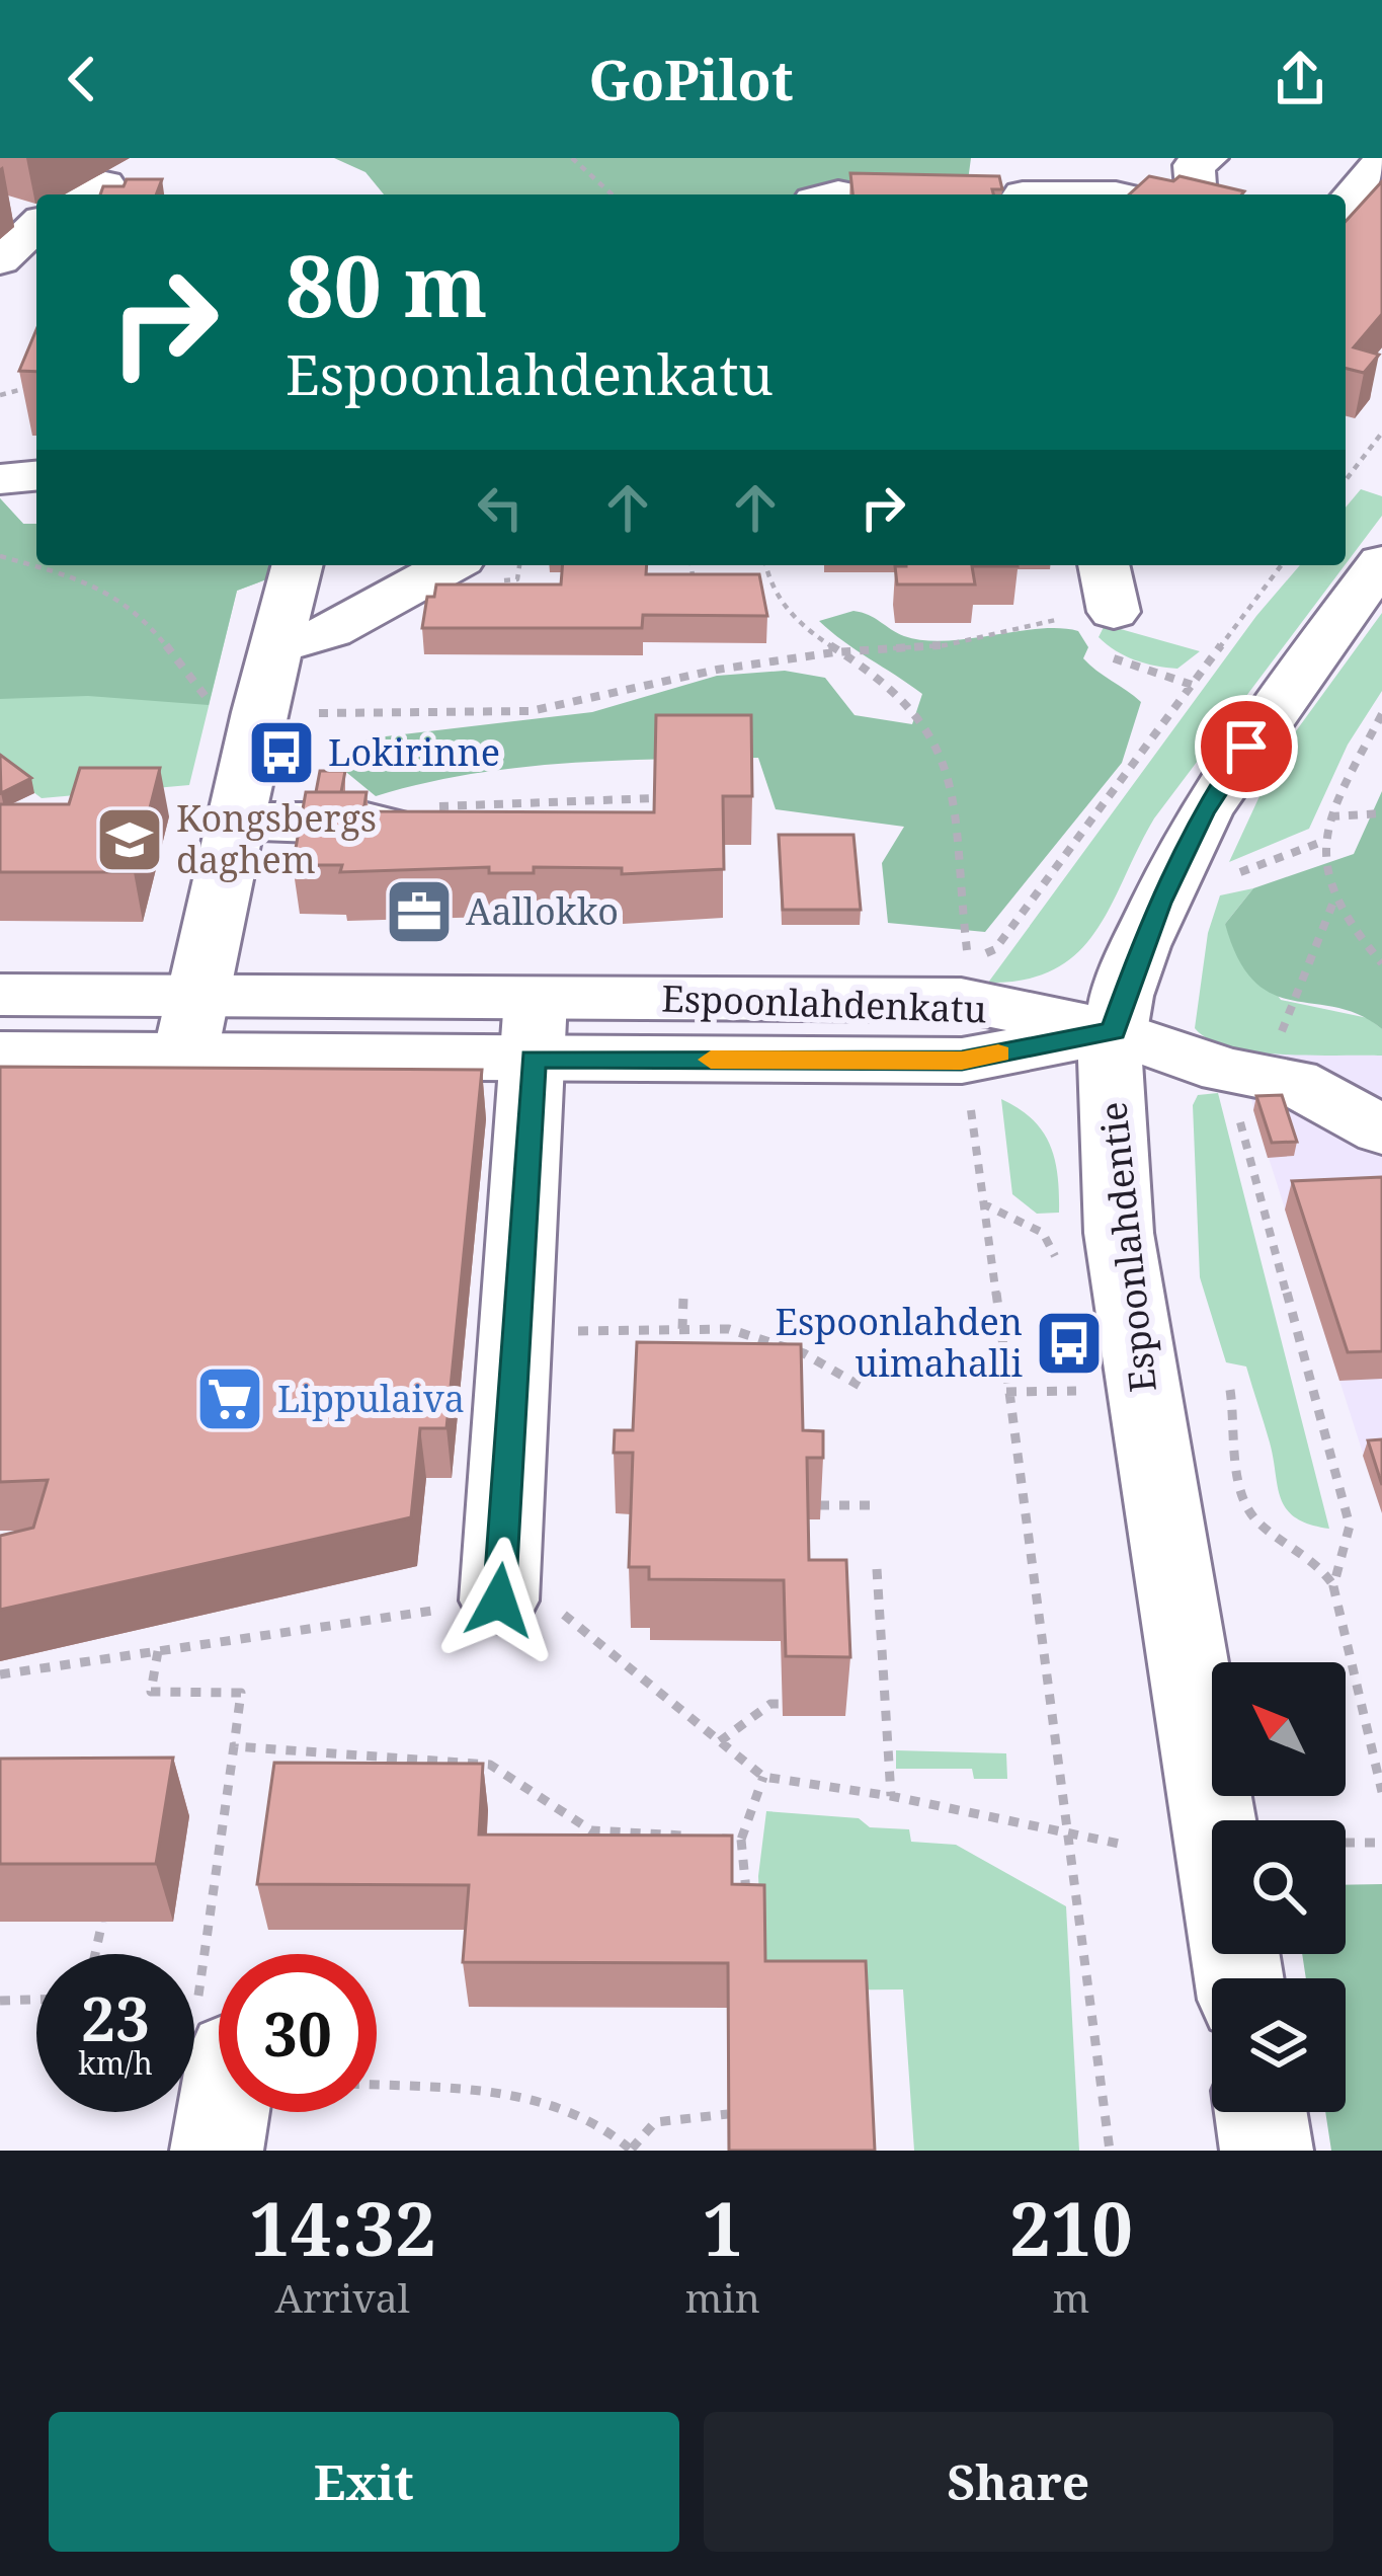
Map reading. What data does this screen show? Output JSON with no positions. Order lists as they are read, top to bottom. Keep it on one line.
{"streets":{"main road":["Espoonlahdenkatu","Espoonlahdentie"]},"crossings":[["Espoonlahdenkatu","Espoonlahdentie"]],"places":{"bus stop":["Lokirinne","Espoonlahden uimahalli"],"school or university":["Kongsbergs daghem"],"office":["Aallokko"],"supermarket":["Lippulaiva"]},"north":"top left","page":{"header":"GoPilot","turn":["80 m","Espoonlahdenkatu"],"speed":"23 km/h","limit":"30","eta":["14:32","Arrival","1","min","210","m"],"buttons":["Exit","Share"]}}
